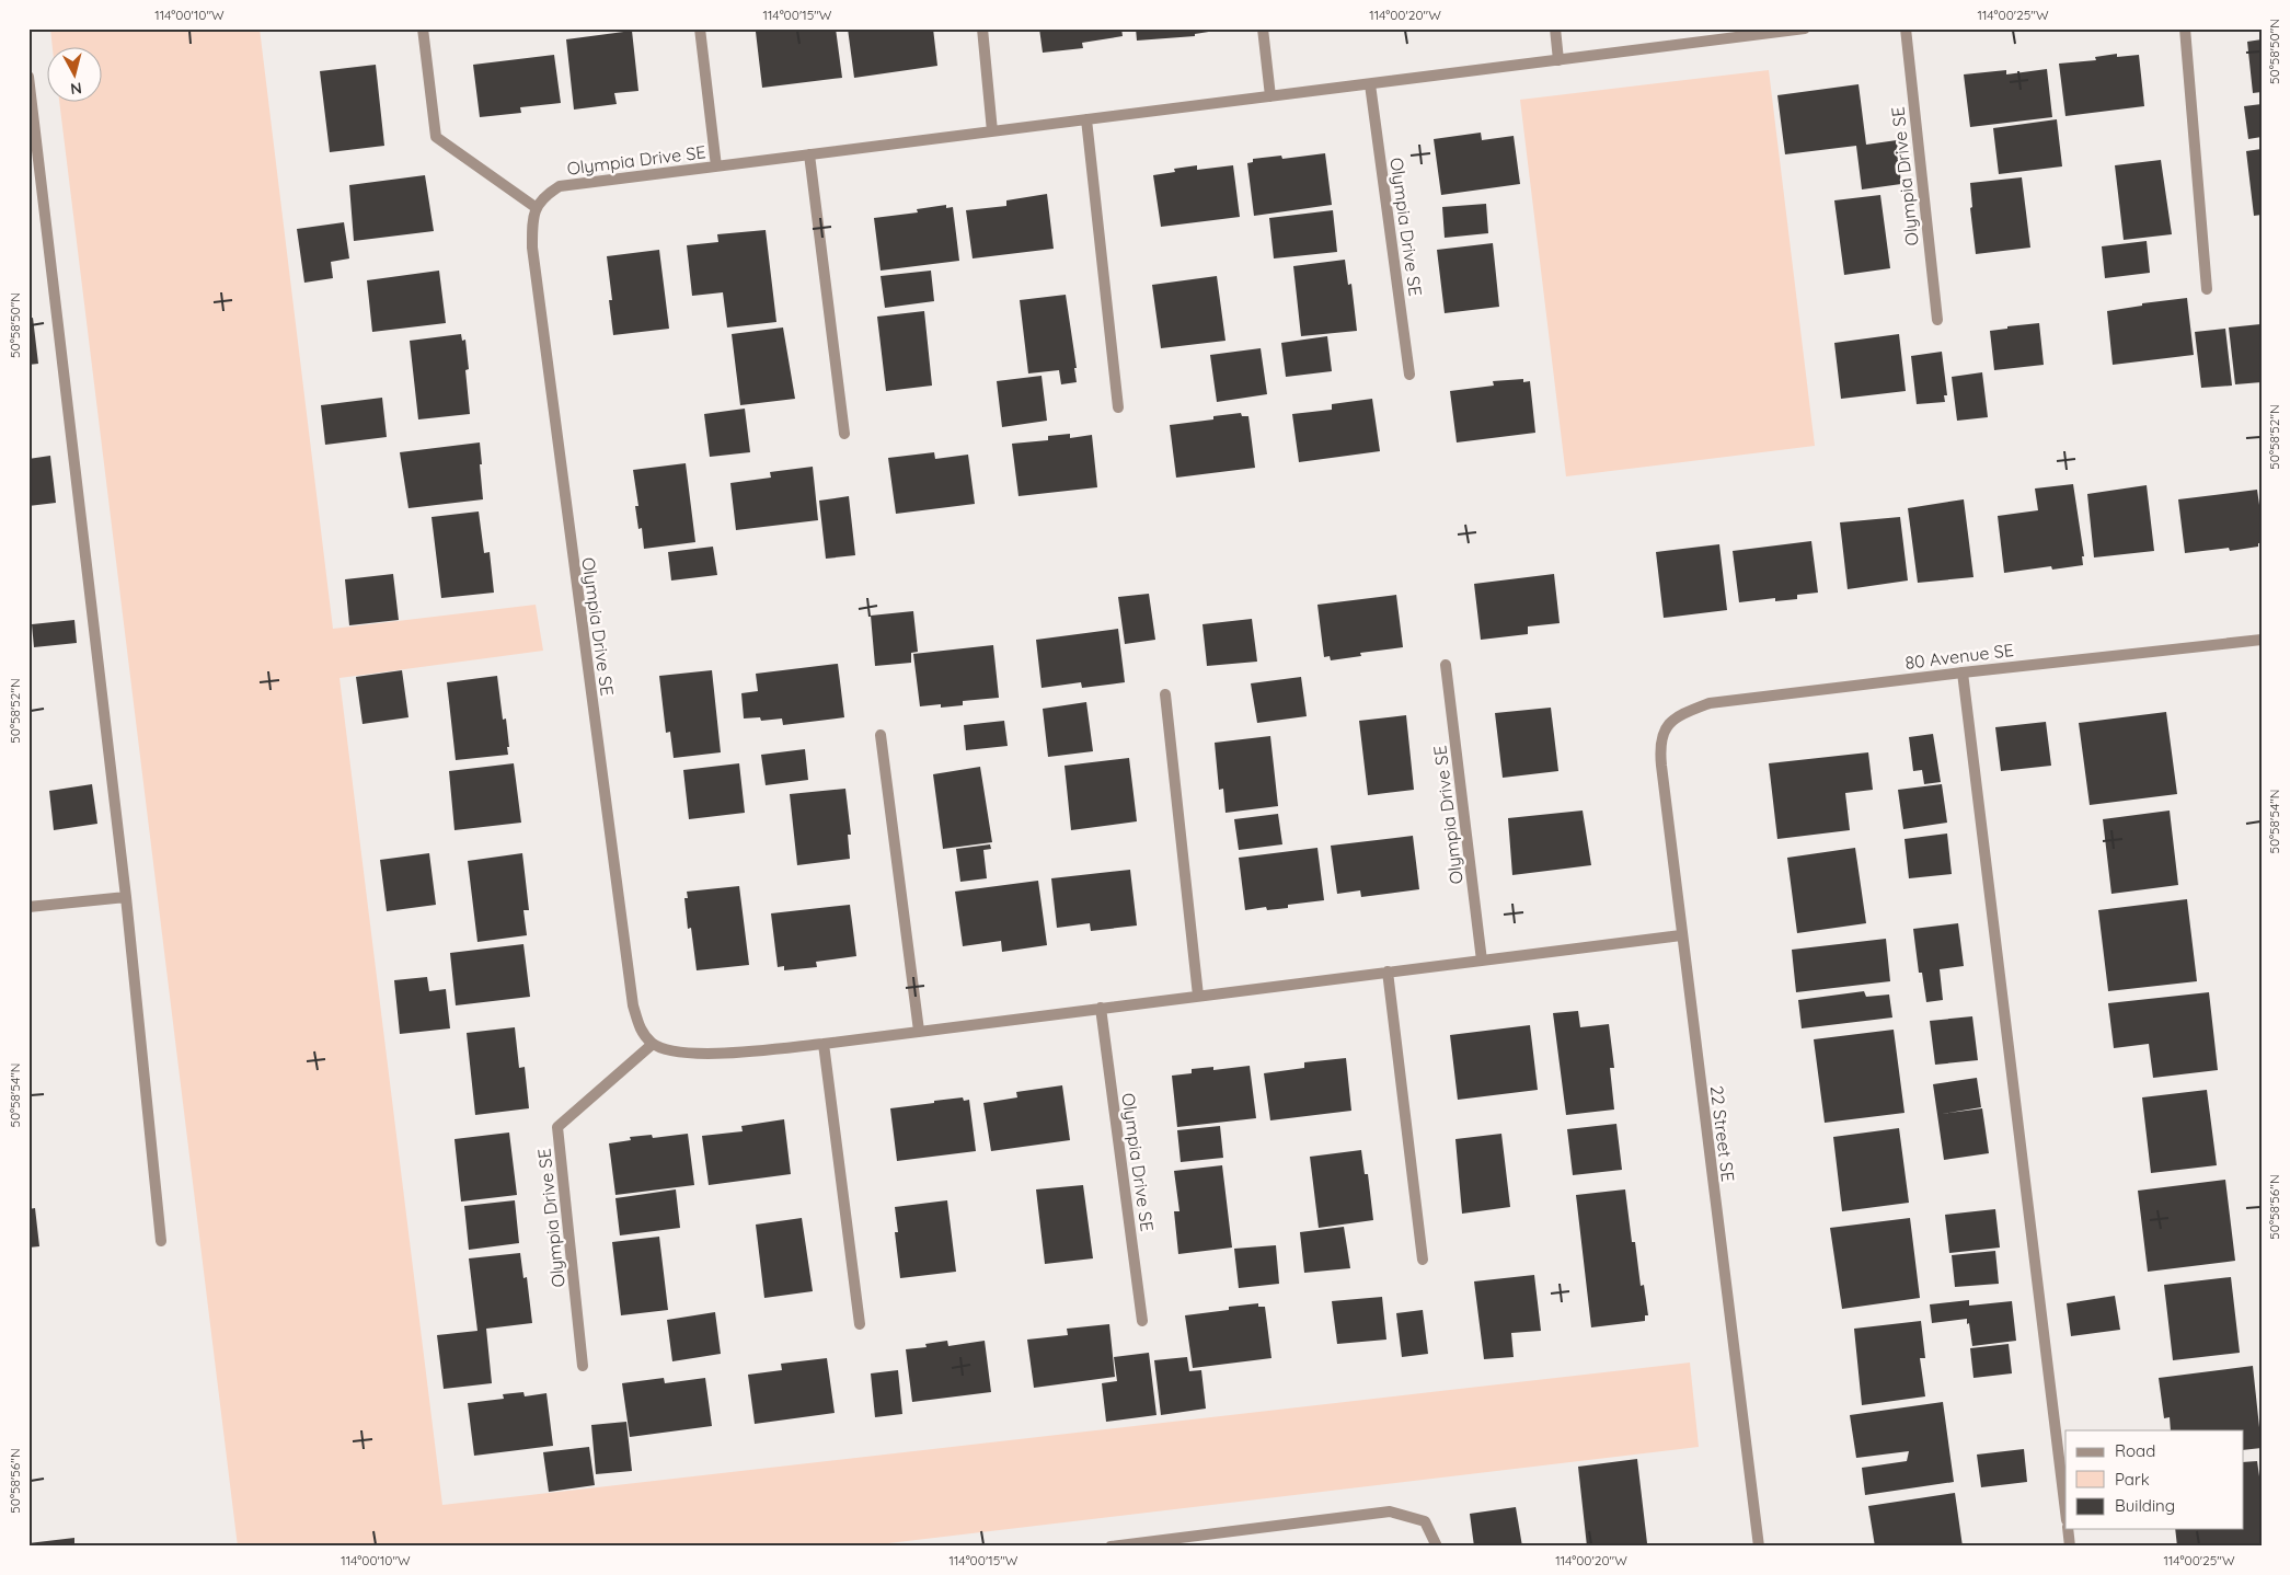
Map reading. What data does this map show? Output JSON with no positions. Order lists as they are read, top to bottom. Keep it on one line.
{"streets":{"street":["Olympia Drive SE","80 Avenue SE","22 Street SE"]},"crossings":[["80 Avenue SE","22 Street SE"]],"legend":["Road","Park","Building"],"north":"bottom","coordinates":["114°00'10\"W","114°00'15\"W","114°00'20\"W","114°00'25\"W","50°58'50\"N","50°58'52\"N","50°58'54\"N","50°58'56\"N"]}
